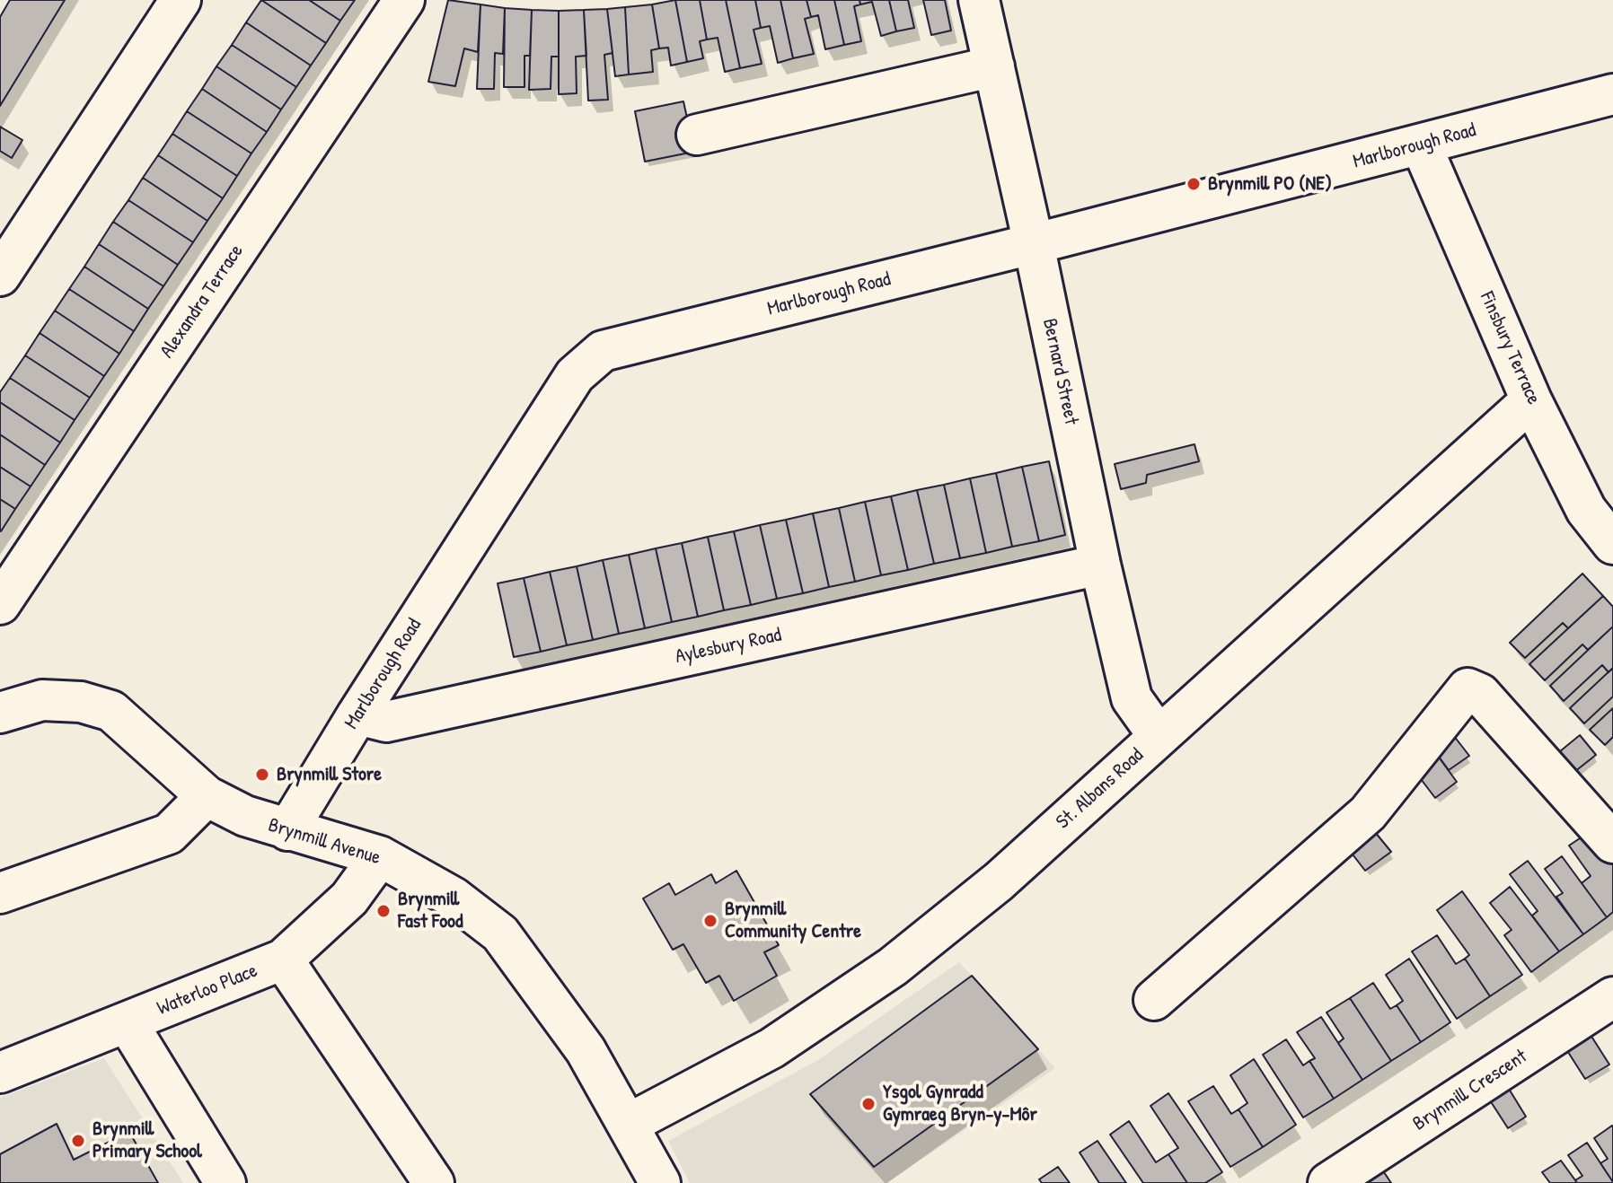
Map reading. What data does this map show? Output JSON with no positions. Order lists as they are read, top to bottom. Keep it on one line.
{"streets":{"street":["Marlborough Road","Alexandra Terrace","Finsbury Terrace","Bernard Street","Aylesbury Road","St. Albans Road","Brynmill Avenue","Waterloo Place","Brynmill Crescent"]},"crossings":[["Marlborough Road","Finsbury Terrace"],["Marlborough Road","Bernard Street"],["Marlborough Road","Aylesbury Road"],["Marlborough Road","Brynmill Avenue"],["Finsbury Terrace","St. Albans Road"],["Bernard Street","Aylesbury Road"],["Bernard Street","St. Albans Road"],["St. Albans Road","Brynmill Avenue"],["Brynmill Avenue","Waterloo Place"]],"places":["Brynmill PO (NE)","Brynmill Store","Brynmill Fast Food","Brynmill Community Centre","Ysgol Gynradd Gymraeg Bryn-y-Môr","Brynmill Primary School"]}
